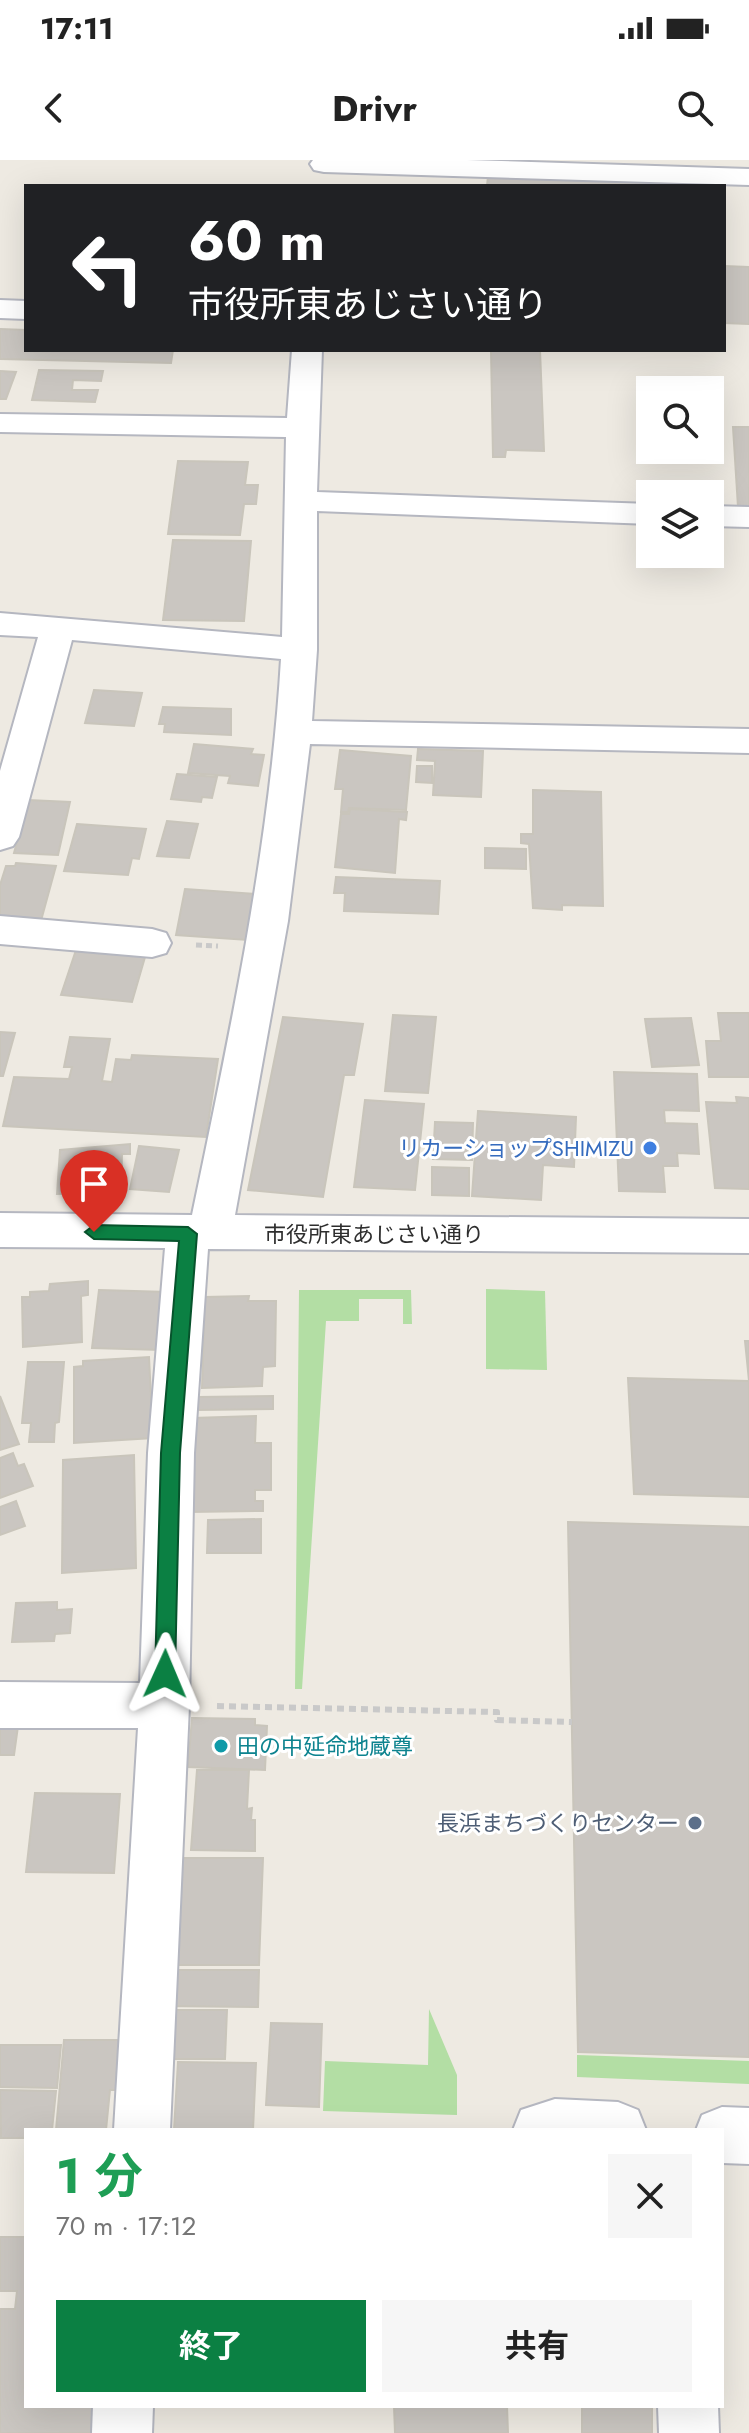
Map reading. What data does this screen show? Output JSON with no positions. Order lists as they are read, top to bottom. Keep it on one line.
{"streets":{"street":["市役所東あじさい通り"]},"places":["リカーショップSHIMIZU","田の中延命地蔵尊","長浜まちづくりセンター"],"page":{"status":"17:11","header":"Drivr","turn":["60 m","市役所東あじさい通り"],"heading":["1 分","70 m · 17:12"],"buttons":["終了","共有"]}}
